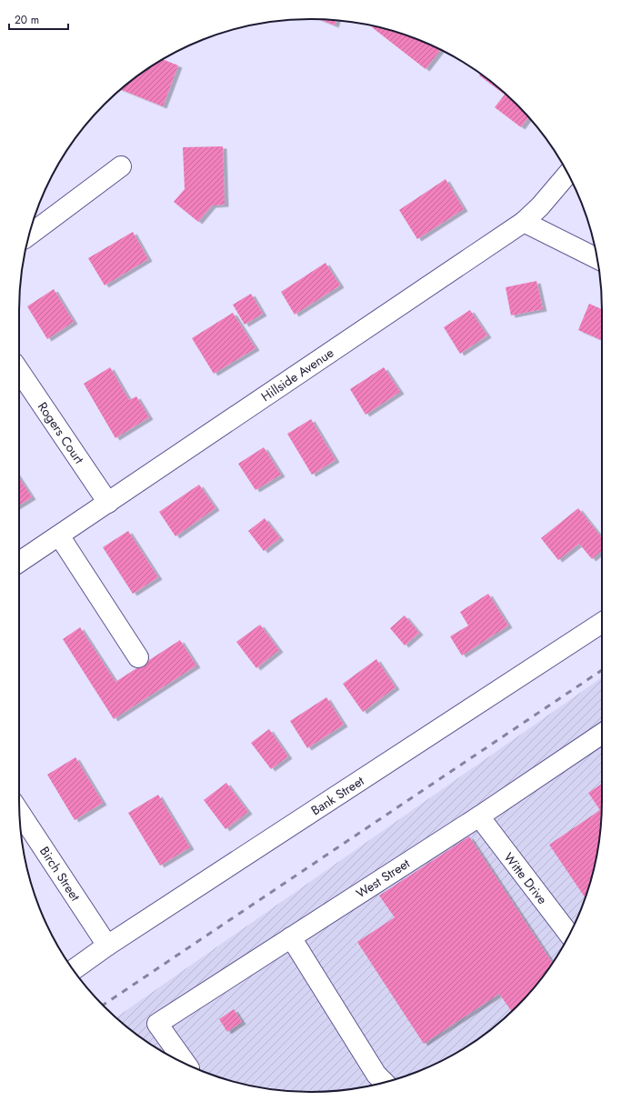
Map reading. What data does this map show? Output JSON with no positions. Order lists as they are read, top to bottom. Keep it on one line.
{"streets":{"street":["Hillside Avenue","Rogers Court","Bank Street","Birch Street","West Street","Witte Drive"]},"crossings":[["Hillside Avenue","Rogers Court"],["Bank Street","Birch Street"],["West Street","Witte Drive"]],"scale_bar":"20 m"}
